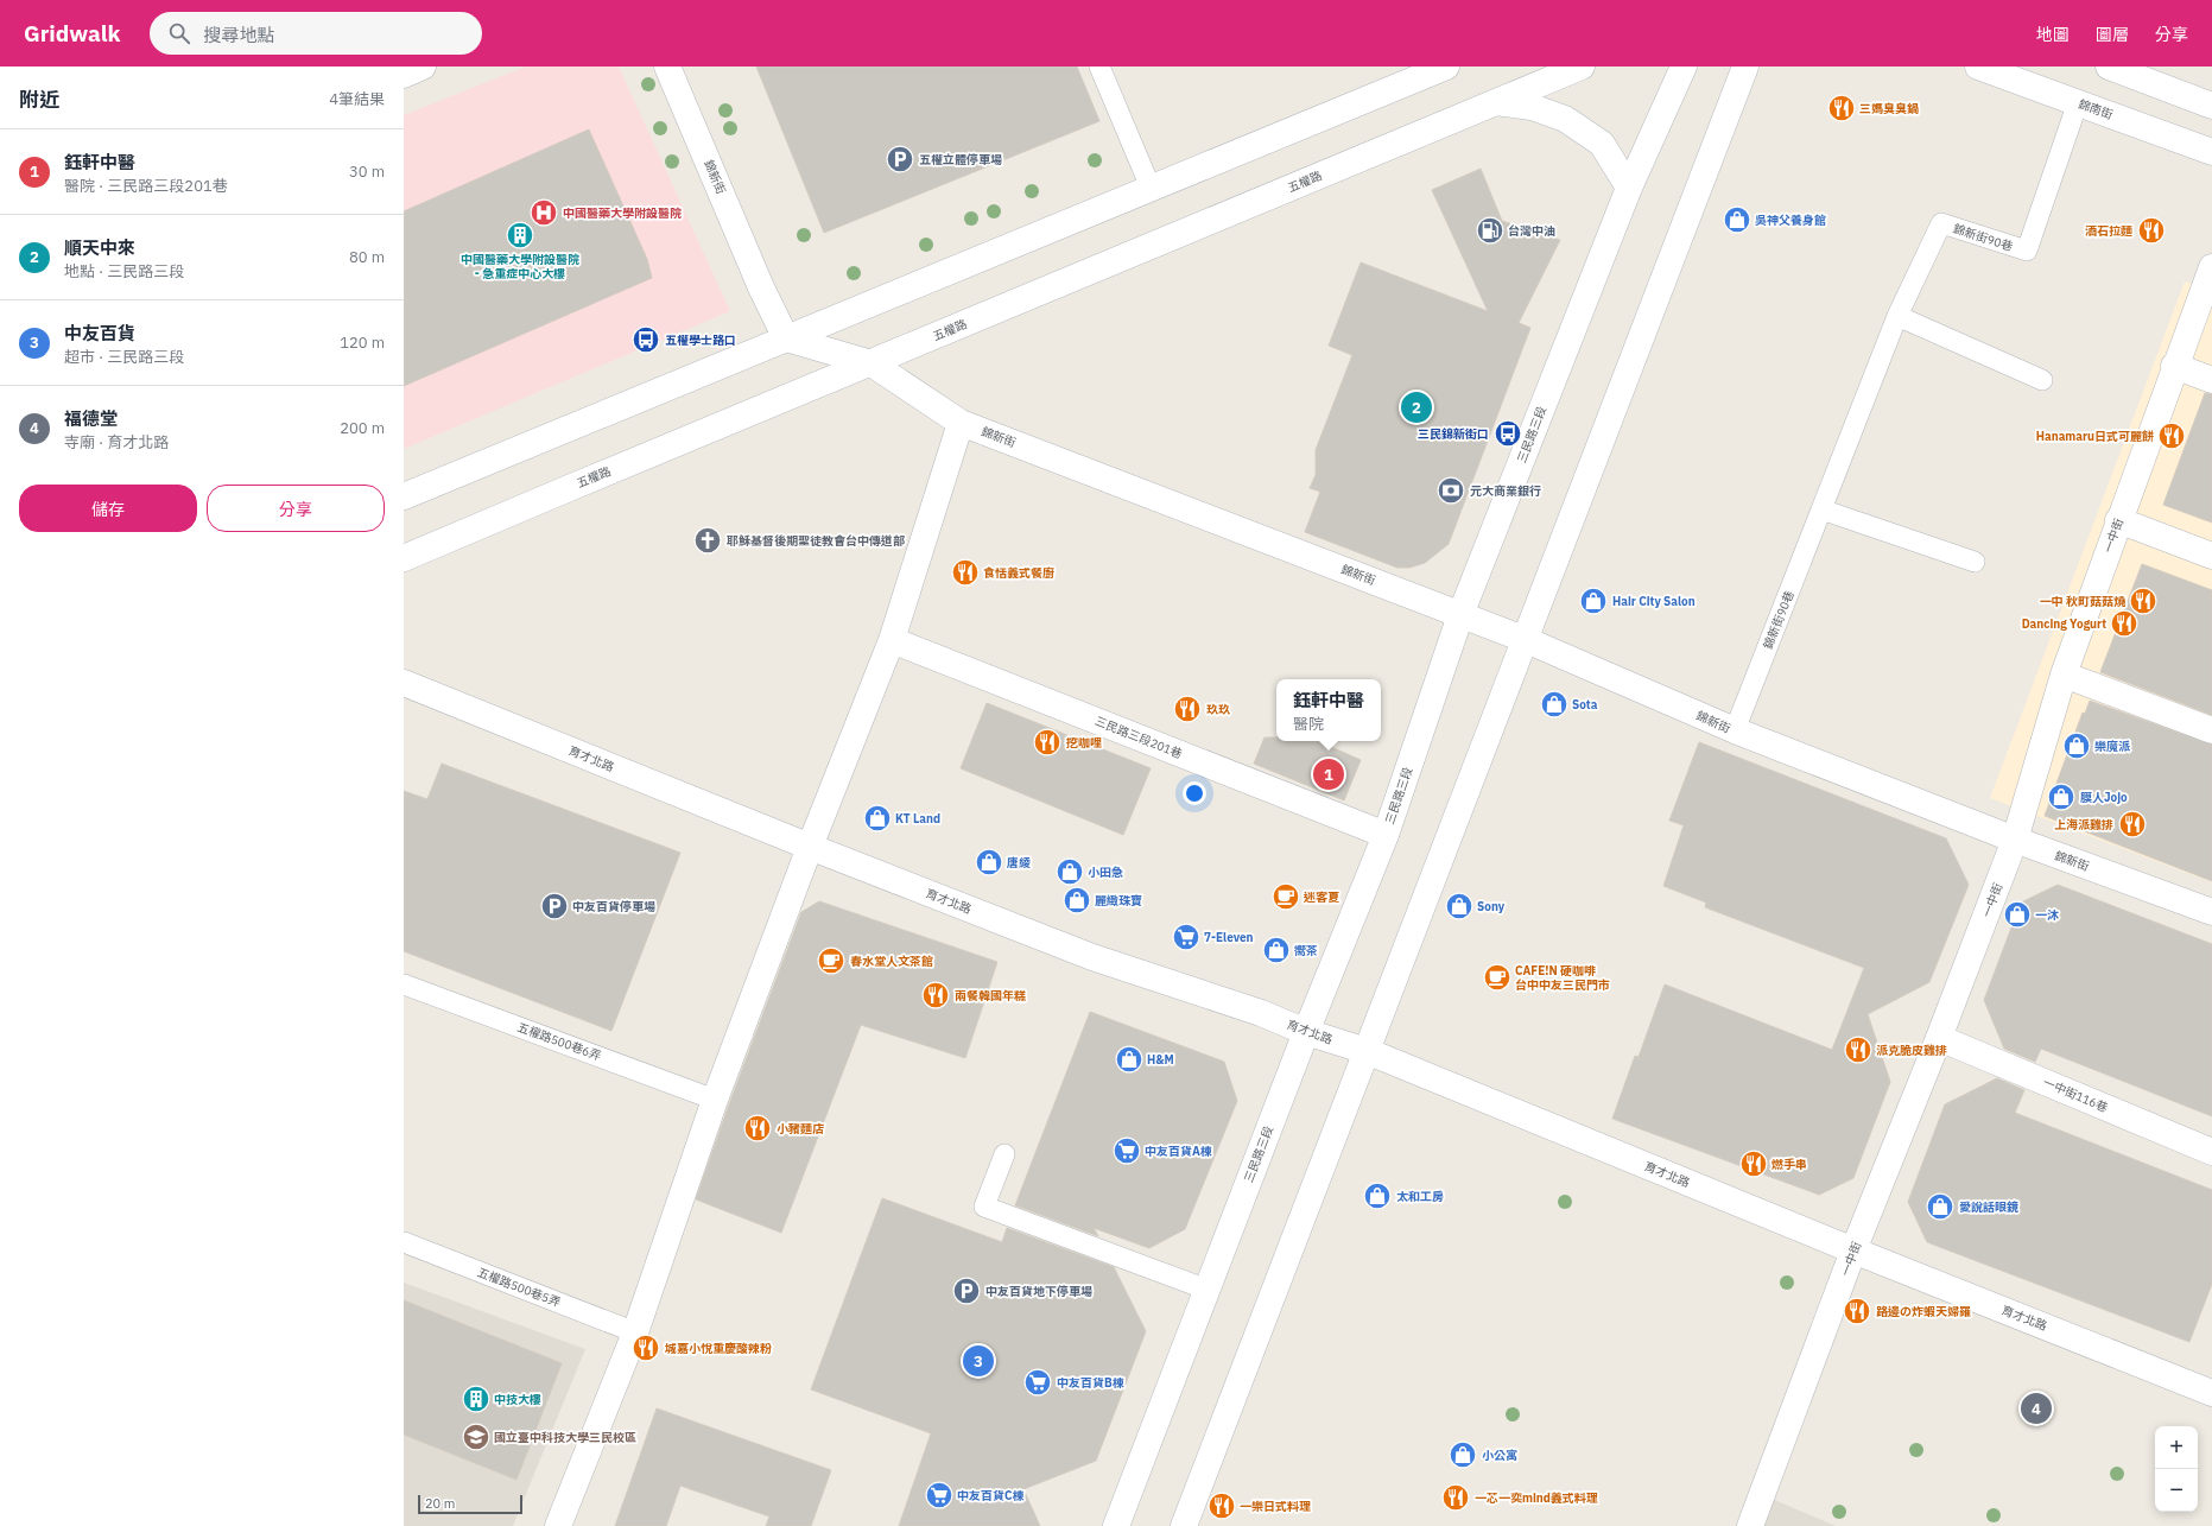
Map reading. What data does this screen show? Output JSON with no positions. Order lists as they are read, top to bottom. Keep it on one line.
{"streets":{"street":["錦南街","錦新街","五權路","三民路三段","一中街","三民路三段201巷","育才北路","一中街116巷"],"lane":["錦新街90巷","五權路500巷6弄","五權路500巷5弄"]},"crossings":[["錦南街","錦新街90巷"],["錦新街","五權路"],["錦新街","錦新街90巷"],["錦新街","三民路三段"],["錦新街","一中街"],["三民路三段","三民路三段201巷"],["三民路三段","育才北路"],["一中街","育才北路"],["一中街","一中街116巷"]],"places":{"restaurant":["三媽臭臭鍋","酒石拉麵","Hanamaru日式可麗餅","食恬義式餐廚","一中 秋町菇菇燒","Dancing Yogurt","玖玖","挖咖哩","上海派雞排","兩餐韓國年糕","派克脆皮雞排","小豬麵店","燃手串","路邊の炸蝦天婦羅","城嘉小悅重慶酸辣粉","一芯一奕mind義式料理","一樂日式料理"],"parking":["五權立體停車場","中友百貨停車場","中友百貨地下停車場"],"hospital":["中國醫藥大學附設醫院"],"shop":["吳神父養身館","Hair City Salon","Sota","樂魔派","膜人Jojo","KT Land","唐綾","小田急","麗緻珠寶","Sony","一沐","嚮茶","H&M","太和工房","愛說話眼鏡","小公寓"],"fuel station":["台灣中油"],"building":["中國醫藥大學附設醫院 - 急重症中心大樓","中技大樓"],"bus stop":["五權學士路口","三民錦新街口"],"bank":["元大商業銀行"],"church":["耶穌基督後期聖徒教會台中傳道部"],"cafe":["迷客夏","春水堂人文茶館","CAFE!N 硬咖啡 台中中友三民門市"],"supermarket":["7-Eleven","中友百貨A棟","中友百貨B棟","中友百貨C棟"],"school or university":["國立臺中科技大學三民校區"]},"scale_bar":"20 m","page":{"header":"Gridwalk","search":"搜尋地點","nav":["地圖","圖層","分享"],"heading":["附近","4筆結果"],"list":[{"mark":"1","name":"鈺軒中醫","note":"醫院 · 三民路三段201巷","value":"30 m"},{"mark":"2","name":"順天中來","note":"地點 · 三民路三段","value":"80 m"},{"mark":"3","name":"中友百貨","note":"超市 · 三民路三段","value":"120 m"},{"mark":"4","name":"福德堂","note":"寺廟 · 育才北路","value":"200 m"}],"pins":["2","1","3","4"],"buttons":["儲存","分享"],"popup":["鈺軒中醫","醫院"],"map_buttons":["+","−"],"scale":"20 m"}}
